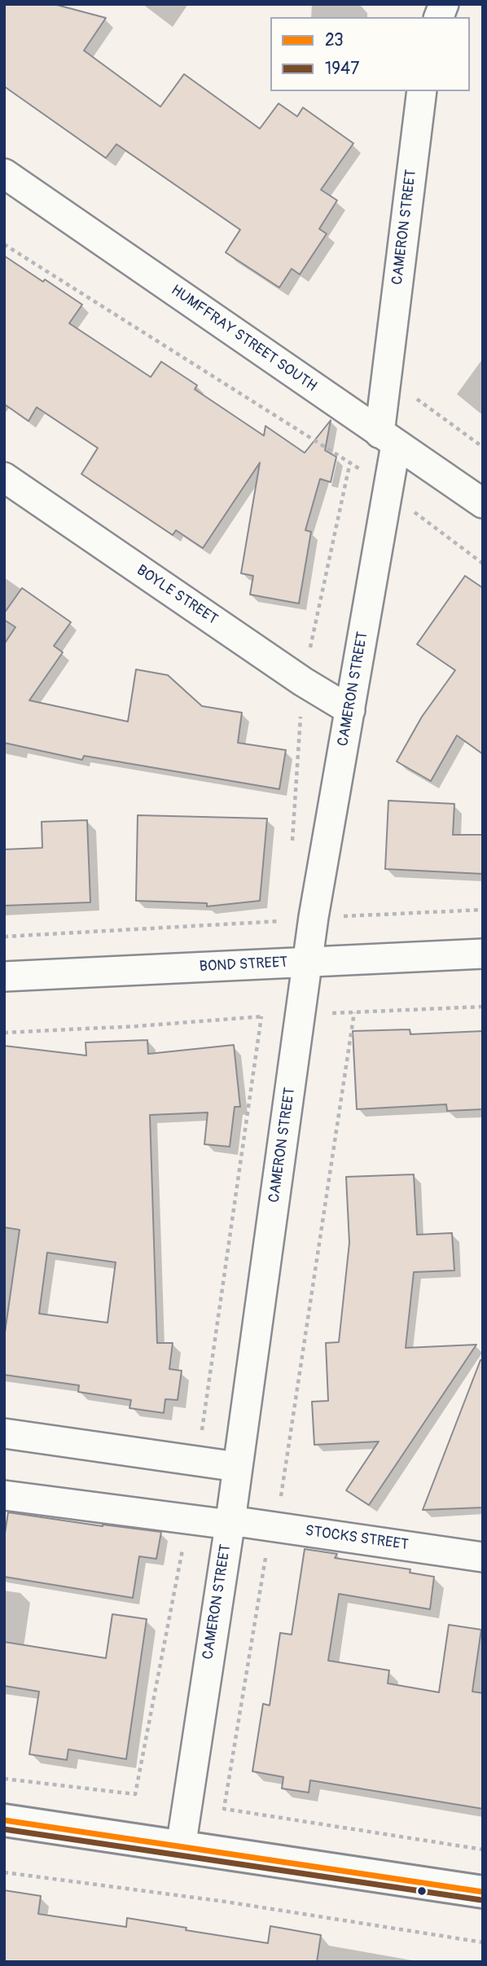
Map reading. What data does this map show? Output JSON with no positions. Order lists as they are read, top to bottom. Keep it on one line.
{"streets":{"street":["CAMERON STREET","HUMFFRAY STREET SOUTH","BOYLE STREET","BOND STREET","STOCKS STREET"]},"crossings":[["CAMERON STREET","HUMFFRAY STREET SOUTH"],["CAMERON STREET","BOYLE STREET"],["CAMERON STREET","BOND STREET"],["CAMERON STREET","STOCKS STREET"]],"lines":["transit line 23","transit line 1947"],"legend":["23","1947"]}
